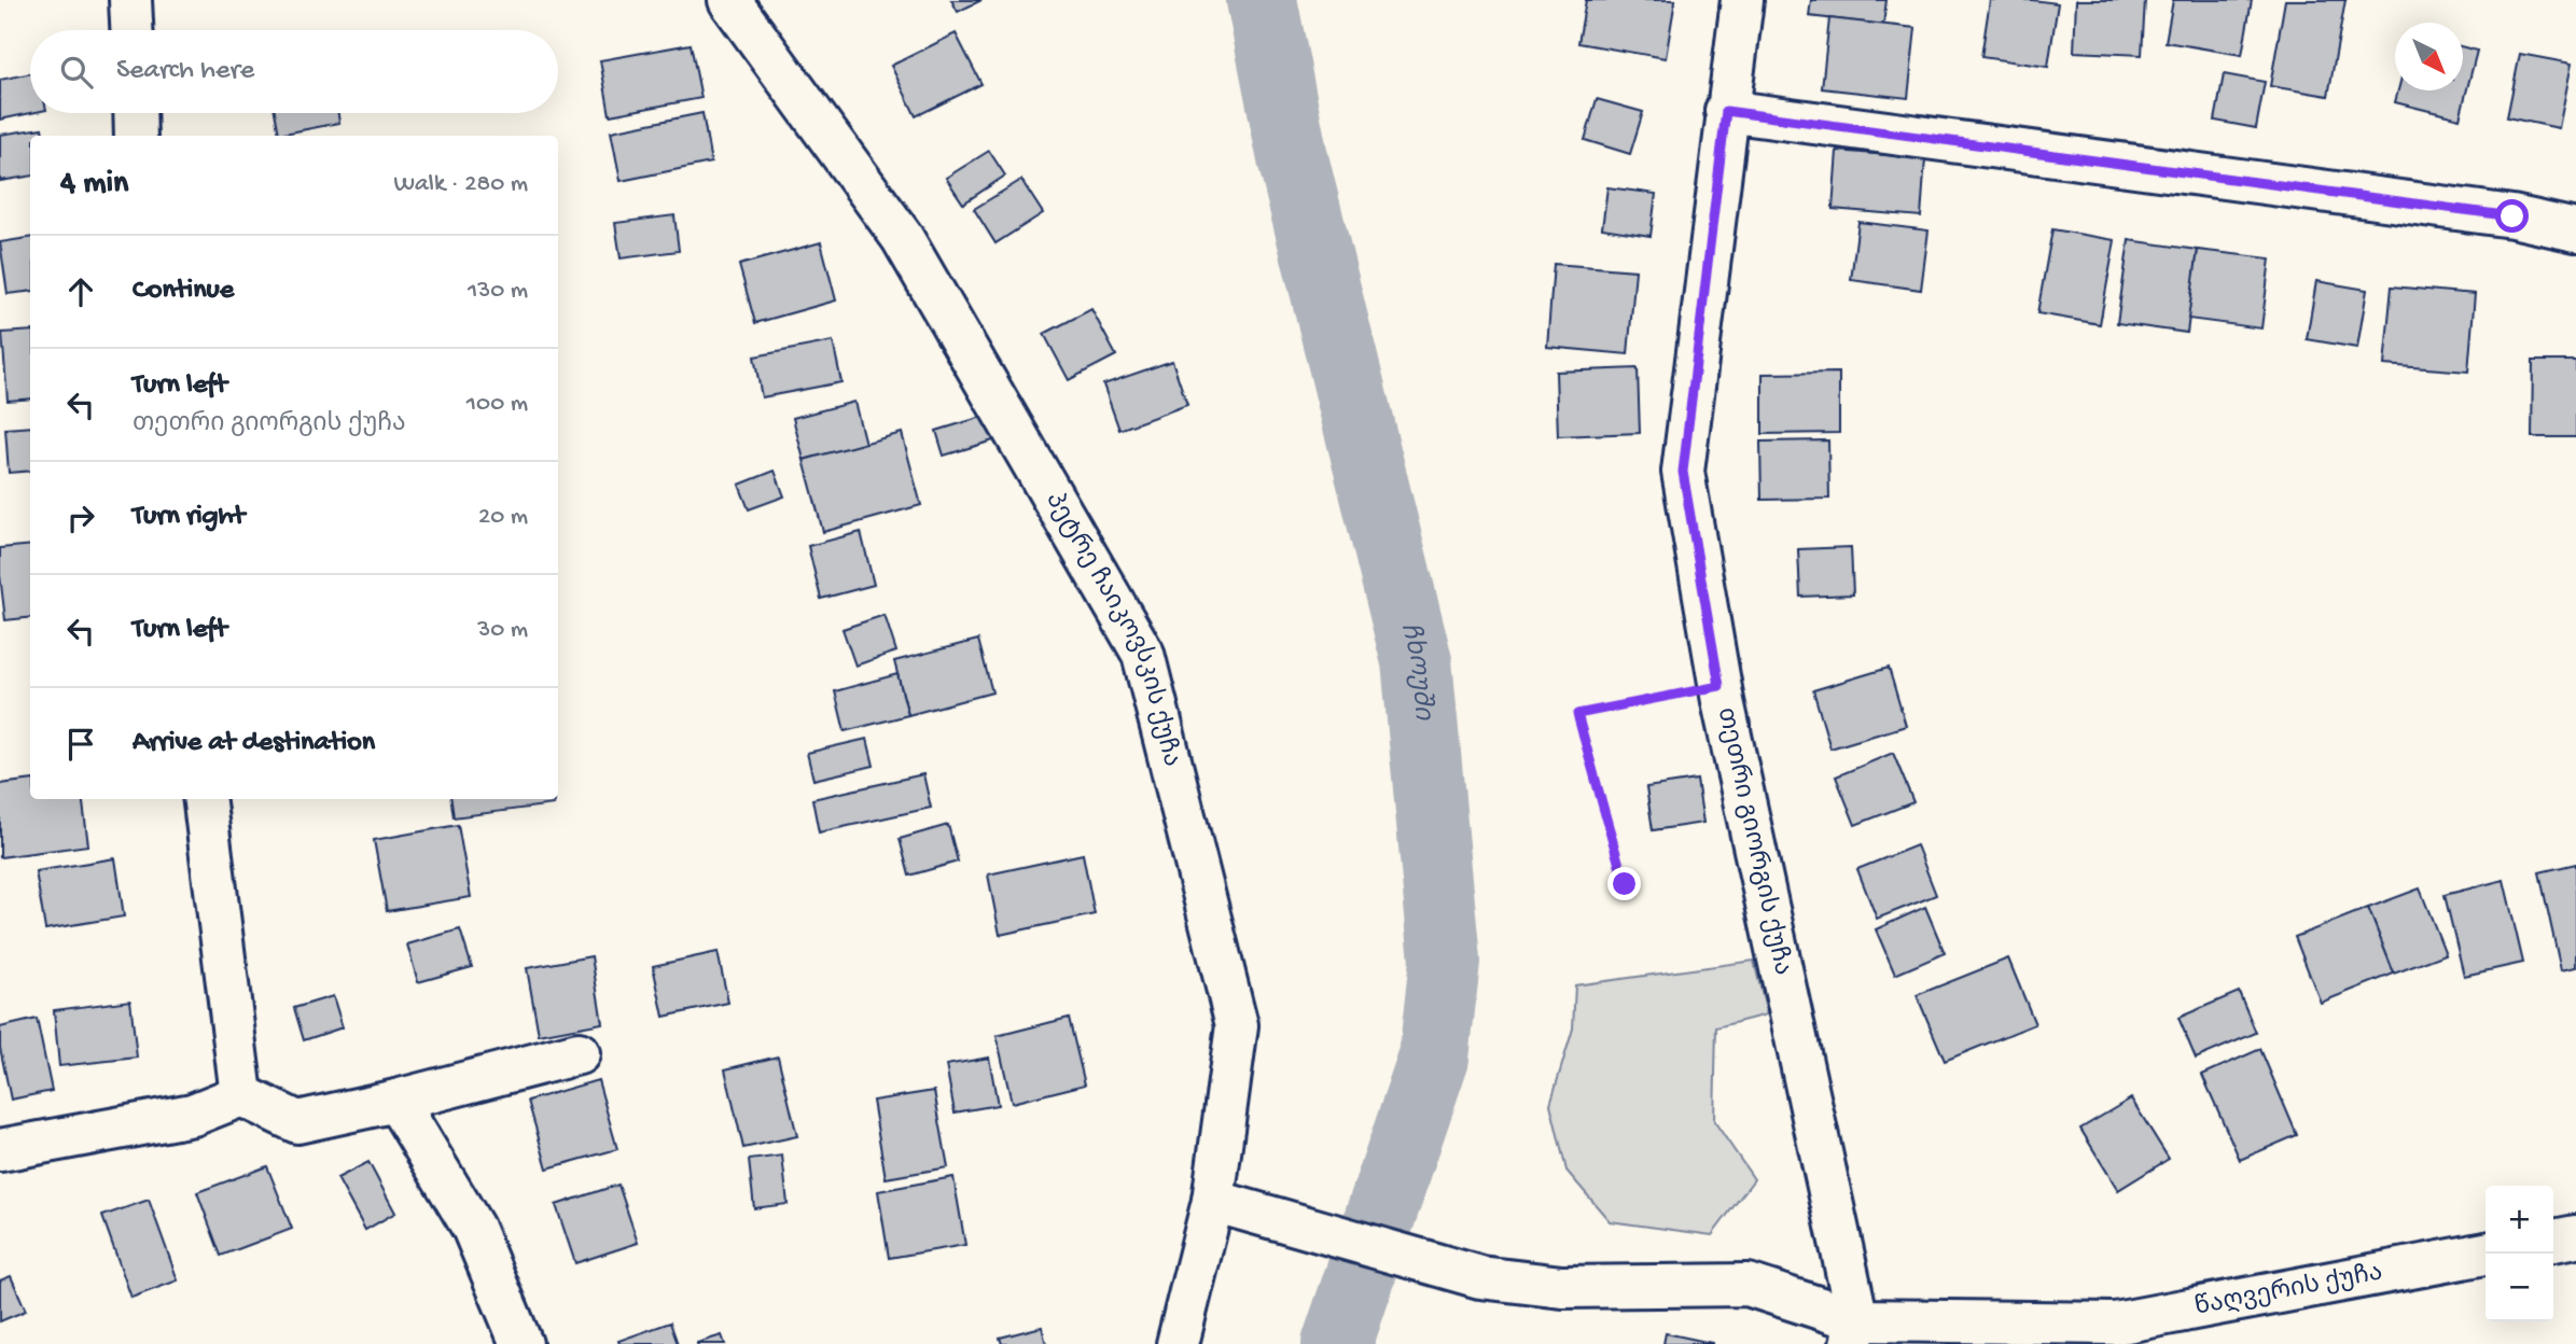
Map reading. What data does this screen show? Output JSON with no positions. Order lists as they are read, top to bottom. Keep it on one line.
{"streets":{"street":["პეტრე ჩაიკოვსკის ქუჩა","თეთრი გიორგის ქუჩა","წაღვერის ქუჩა"]},"crossings":[["პეტრე ჩაიკოვსკის ქუჩა","წაღვერის ქუჩა"],["თეთრი გიორგის ქუჩა","წაღვერის ქუჩა"]],"water":["ჩხოუში"],"north":"bottom right","page":{"search":"Search here","heading":["4 min","Walk · 280 m"],"list":[["Continue","130 m"],["Turn left","თეთრი გიორგის ქუჩა","100 m"],["Turn right","20 m"],["Turn left","30 m"],"Arrive at destination"],"map_buttons":["+","−"]}}
